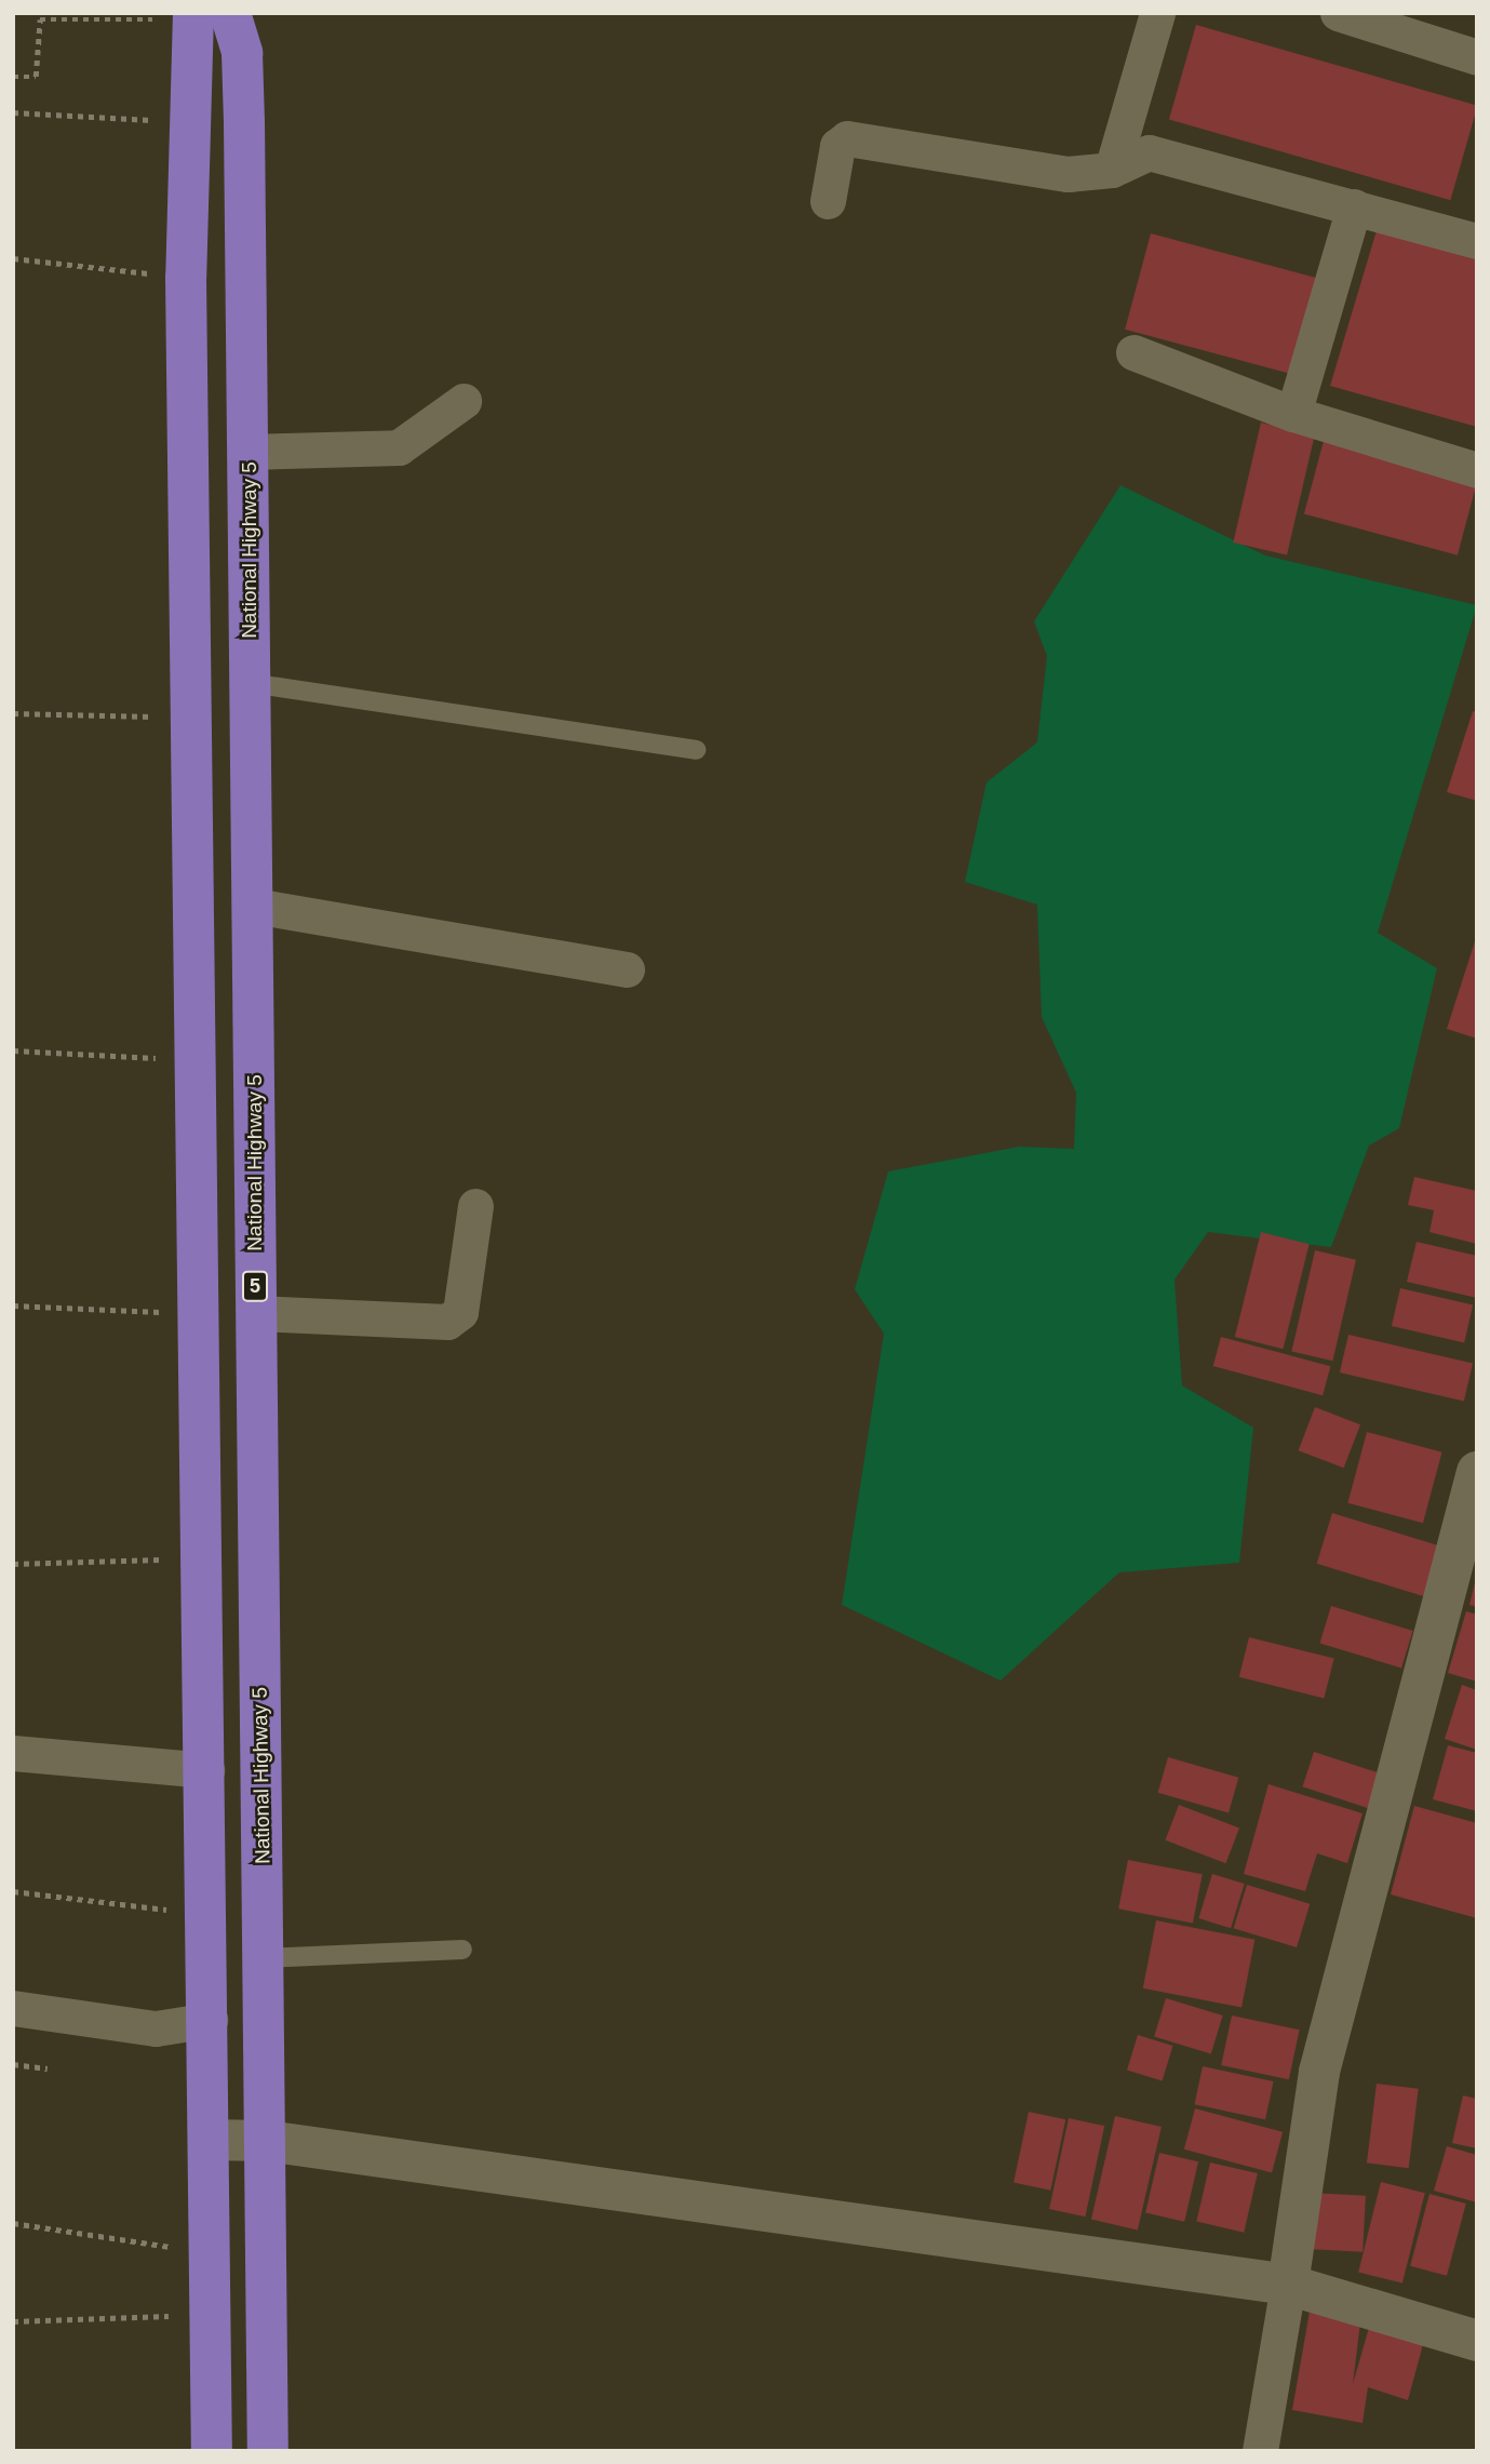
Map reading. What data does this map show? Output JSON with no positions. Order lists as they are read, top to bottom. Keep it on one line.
{"streets":{"highway":["National Highway 5","5"]}}
